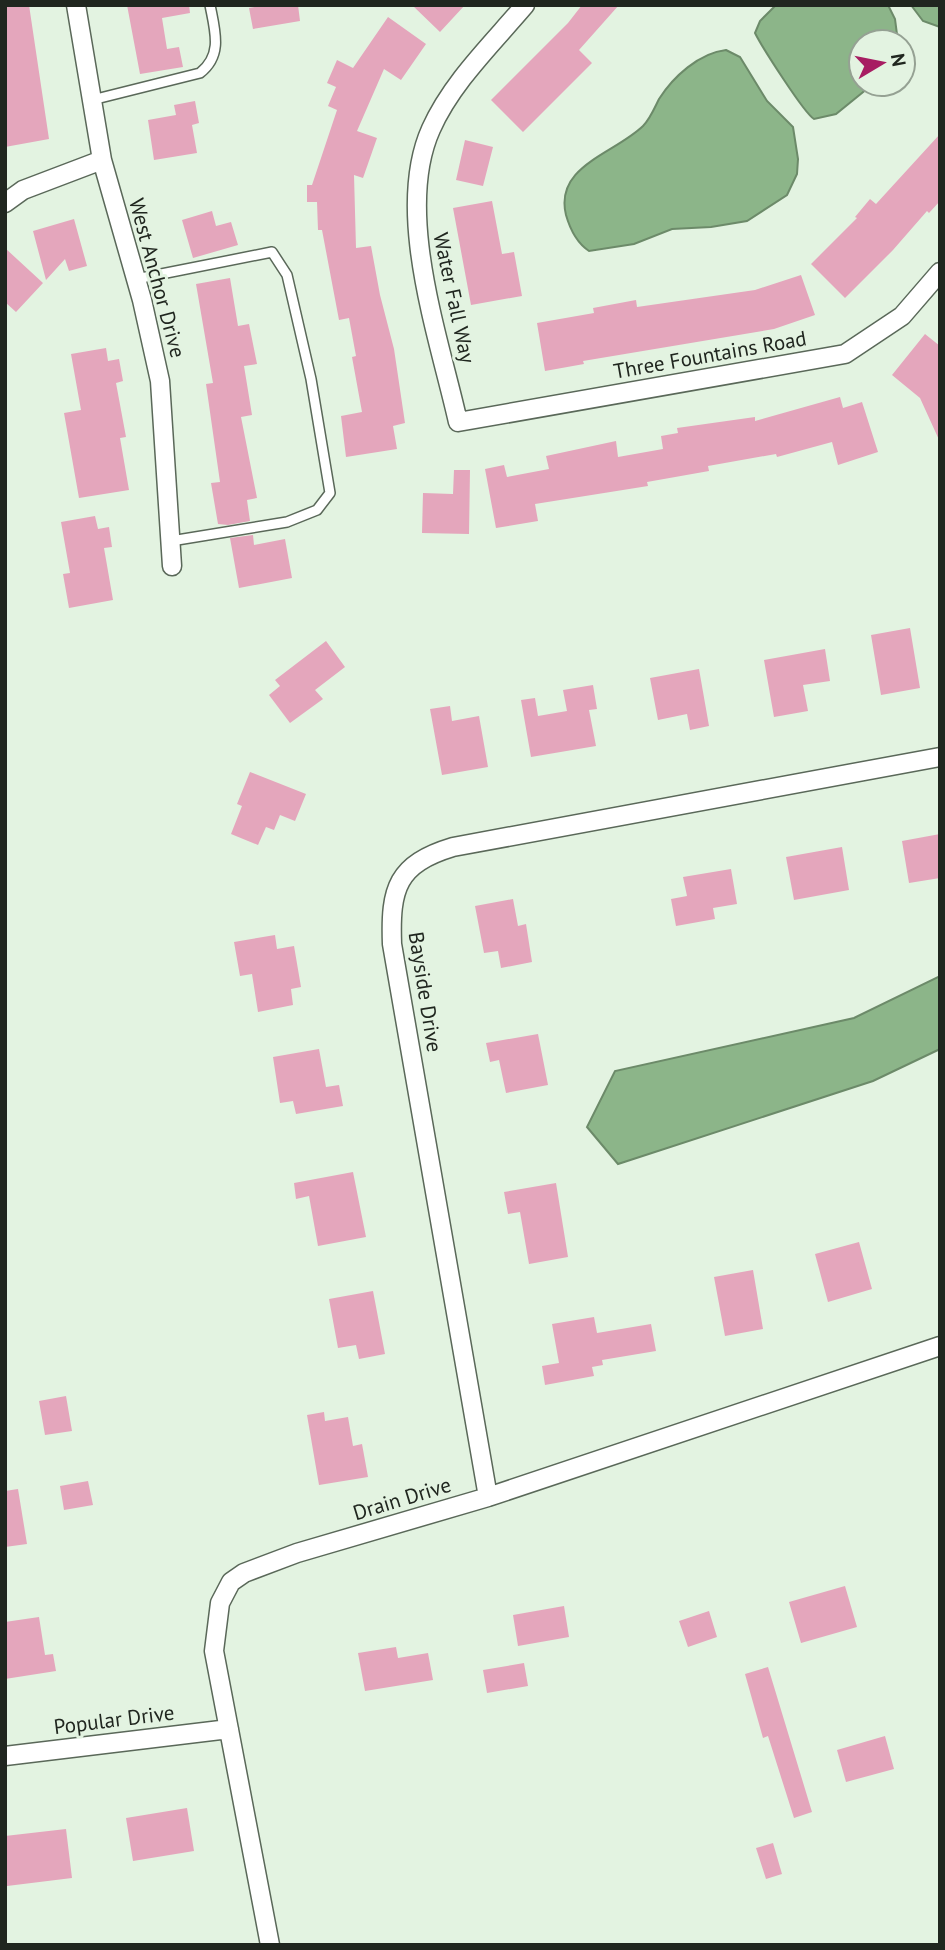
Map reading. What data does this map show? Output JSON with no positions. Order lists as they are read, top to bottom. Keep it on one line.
{"streets":{"street":["West Anchor Drive","Water Fall Way","Three Fountains Road","Bayside Drive","Drain Drive","Popular Drive"]},"crossings":[["Water Fall Way","Three Fountains Road"],["Bayside Drive","Drain Drive"],["Drain Drive","Popular Drive"]],"north":"right"}
